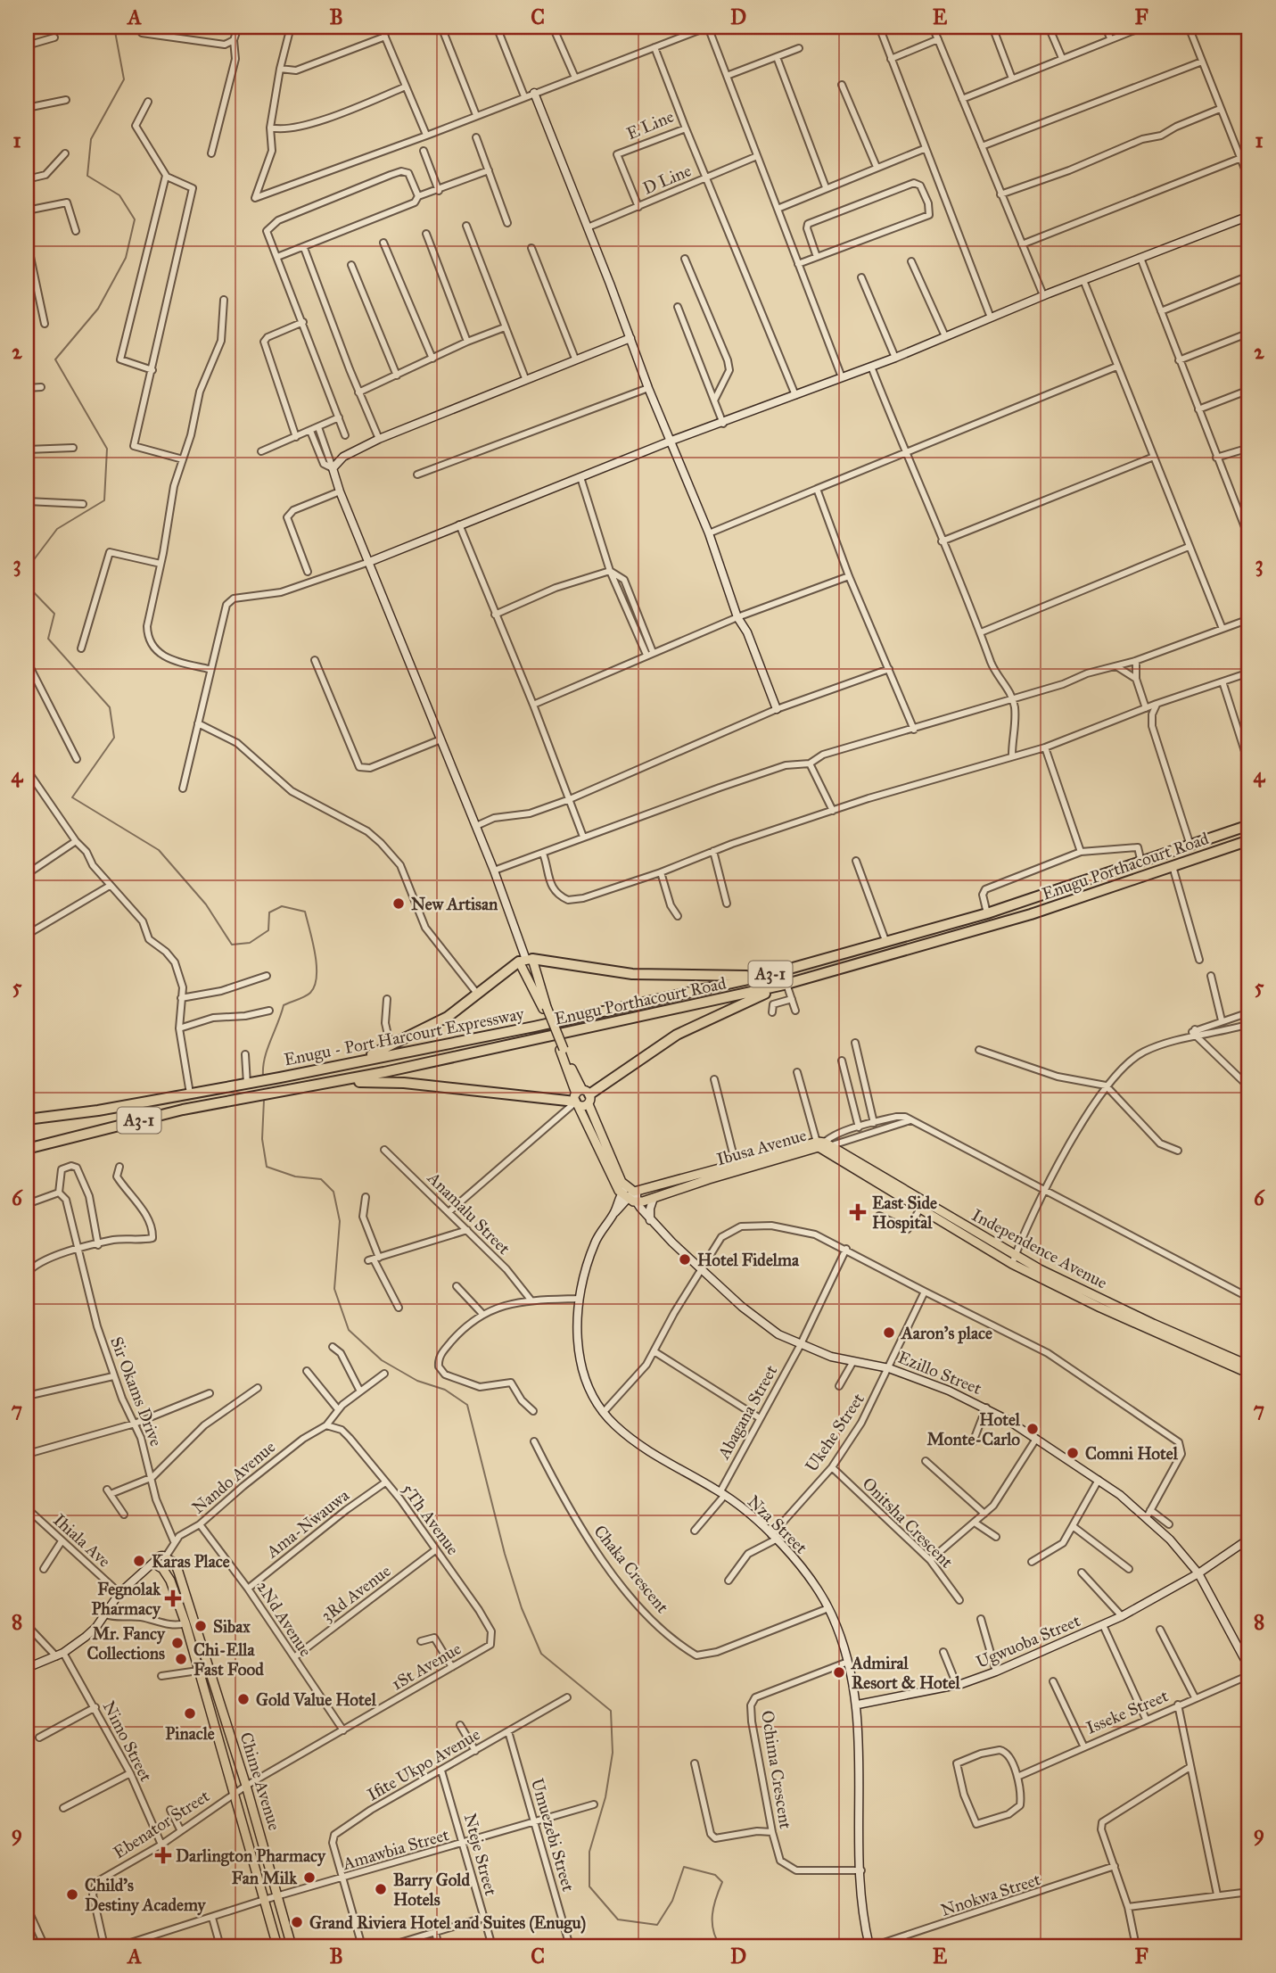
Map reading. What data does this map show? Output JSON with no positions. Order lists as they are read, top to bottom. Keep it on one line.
{"streets":{"highway":["Enugu Porthacourt Road","A3-1","Enugu - Port Harcourt Expressway"],"main road":["Ibusa Avenue","Independence Avenue","Ezillo Street","Chime Avenue"],"street":["E Line","D Line","Anamalu Street","Sir Okams Drive","Abagana Street","Ukehe Street","Nando Avenue","5Th Avenue","Onitsha Crescent","Ama-Nwauwa","Nza Street","Ihiala Ave","Chaka Crescent","3Rd Avenue","2Nd Avenue","Ugwuoba Street","1St Avenue","Isseke Street","Nimo Street","Ifite Ukpo Avenue","Ochima Crescent","Ebenator Street","Umuezebi Street","Amawbia Street","Nteje Street","Nnokwa Street"]},"crossings":[["E Line","D Line"],["Ibusa Avenue","Independence Avenue"],["Ibusa Avenue","Ezillo Street"],["Ibusa Avenue","Nza Street"],["Ezillo Street","Abagana Street"],["Ezillo Street","Ukehe Street"],["Ezillo Street","Nza Street"],["Ezillo Street","Ugwuoba Street"],["Sir Okams Drive","Nando Avenue"],["Abagana Street","Nza Street"],["Ukehe Street","Onitsha Crescent"],["Ukehe Street","Nza Street"],["Nando Avenue","5Th Avenue"],["Nando Avenue","2Nd Avenue"],["Nando Avenue","Chime Avenue"],["5Th Avenue","Ama-Nwauwa"],["5Th Avenue","3Rd Avenue"],["5Th Avenue","1St Avenue"],["Ama-Nwauwa","2Nd Avenue"],["Nza Street","Chaka Crescent"],["Nza Street","Ugwuoba Street"],["Nza Street","Ochima Crescent"],["Nza Street","Nnokwa Street"],["3Rd Avenue","2Nd Avenue"],["2Nd Avenue","1St Avenue"],["1St Avenue","Chime Avenue"],["1St Avenue","Ebenator Street"],["Nimo Street","Ebenator Street"],["Ifite Ukpo Avenue","Umuezebi Street"],["Ifite Ukpo Avenue","Amawbia Street"],["Ifite Ukpo Avenue","Nteje Street"],["Chime Avenue","Ebenator Street"],["Chime Avenue","Amawbia Street"],["Umuezebi Street","Amawbia Street"],["Amawbia Street","Nteje Street"]],"places":{"other":["New Artisan","Hotel Fidelma","Aaron’s place","Hotel Monte-Carlo","Comni Hotel","Karas Place","Sibax","Mr. Fancy Collections","Chi-Ella Fast Food","Admiral Resort & Hotel","Gold Value Hotel","Pinacle","Fan Milk","Barry Gold Hotels","Child's Destiny Academy","Grand Riviera Hotel and Suites (Enugu)"],"health":["East Side Hospital","Fegnolak Pharmacy","Darlington Pharmacy"]},"grid":{"columns":["A","B","C","D","E","F"],"rows":["1","2","3","4","5","6","7","8","9"]}}
